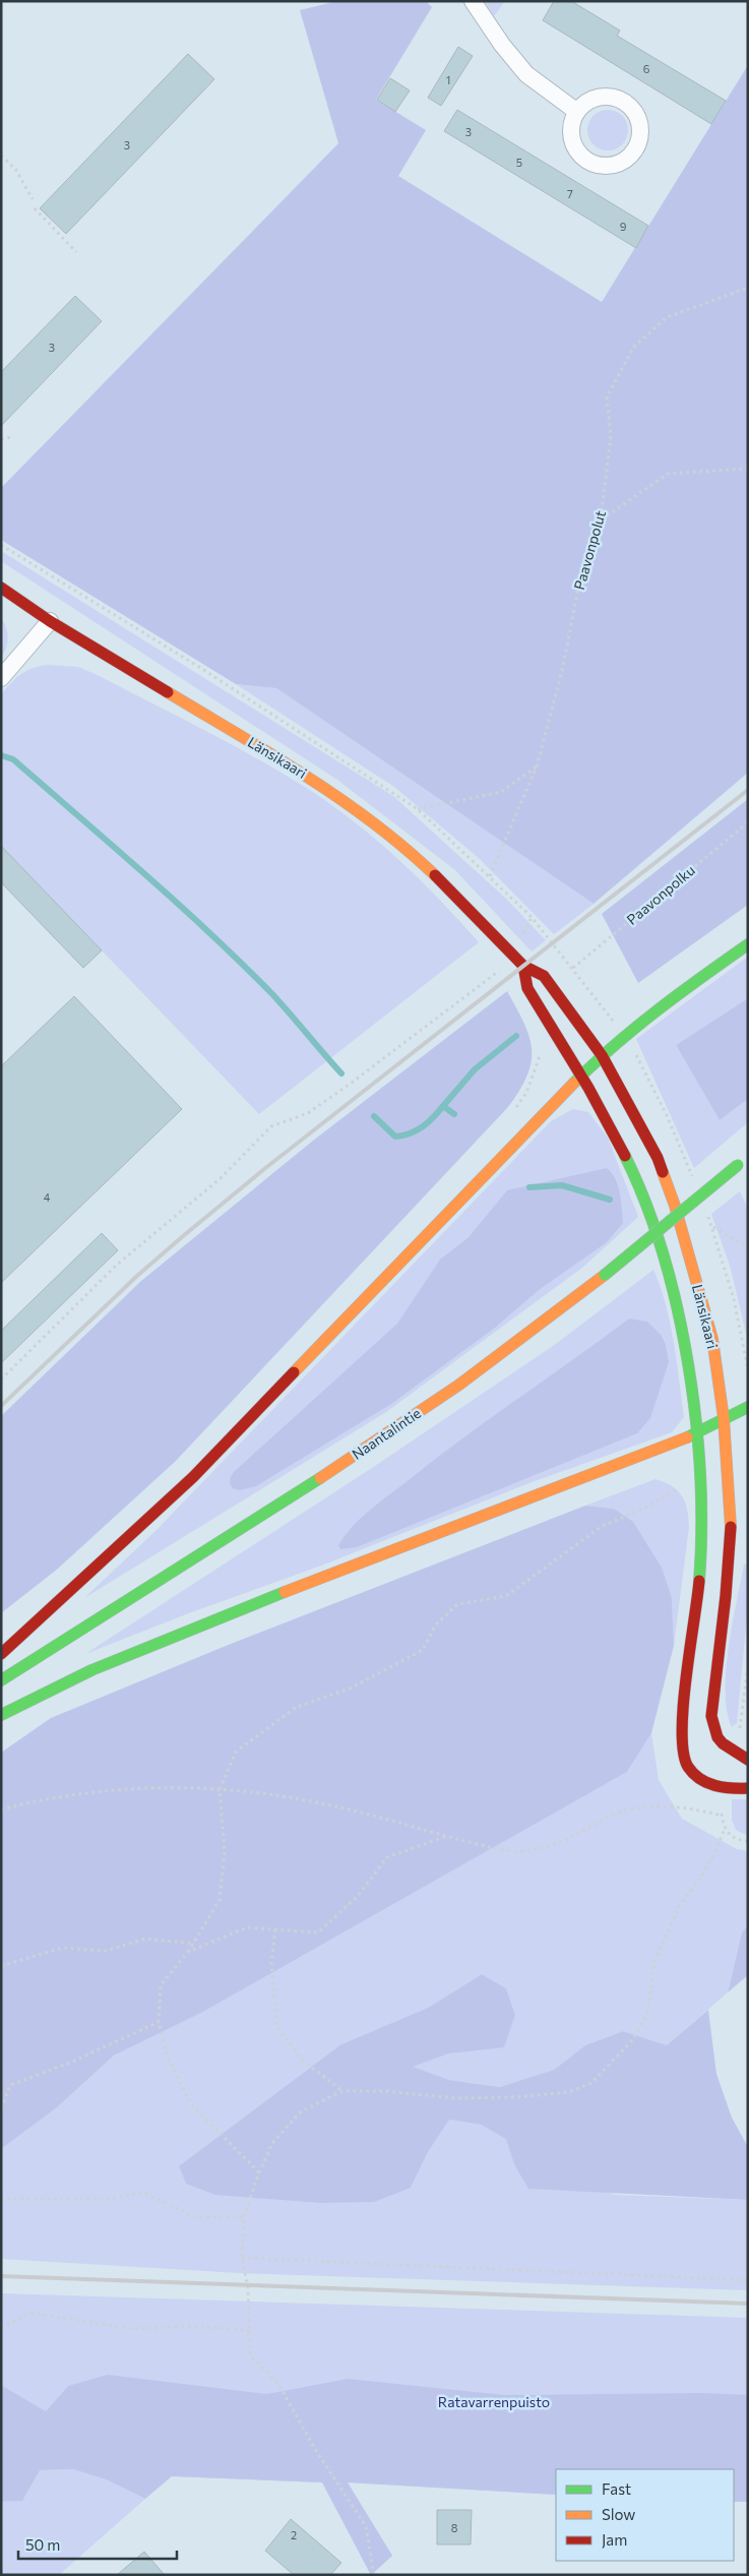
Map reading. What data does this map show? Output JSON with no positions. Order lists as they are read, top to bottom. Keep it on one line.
{"streets":{"main road":["Länsikaari","Naantalintie"],"path":["Paavonpolut","Paavonpolku"]},"parks":["Ratavarrenpuisto"],"house_numbers":["6","1","3","3","5","7","9","3","4","8","2"],"legend":["Fast","Slow","Jam"],"scale_bar":"50 m"}
